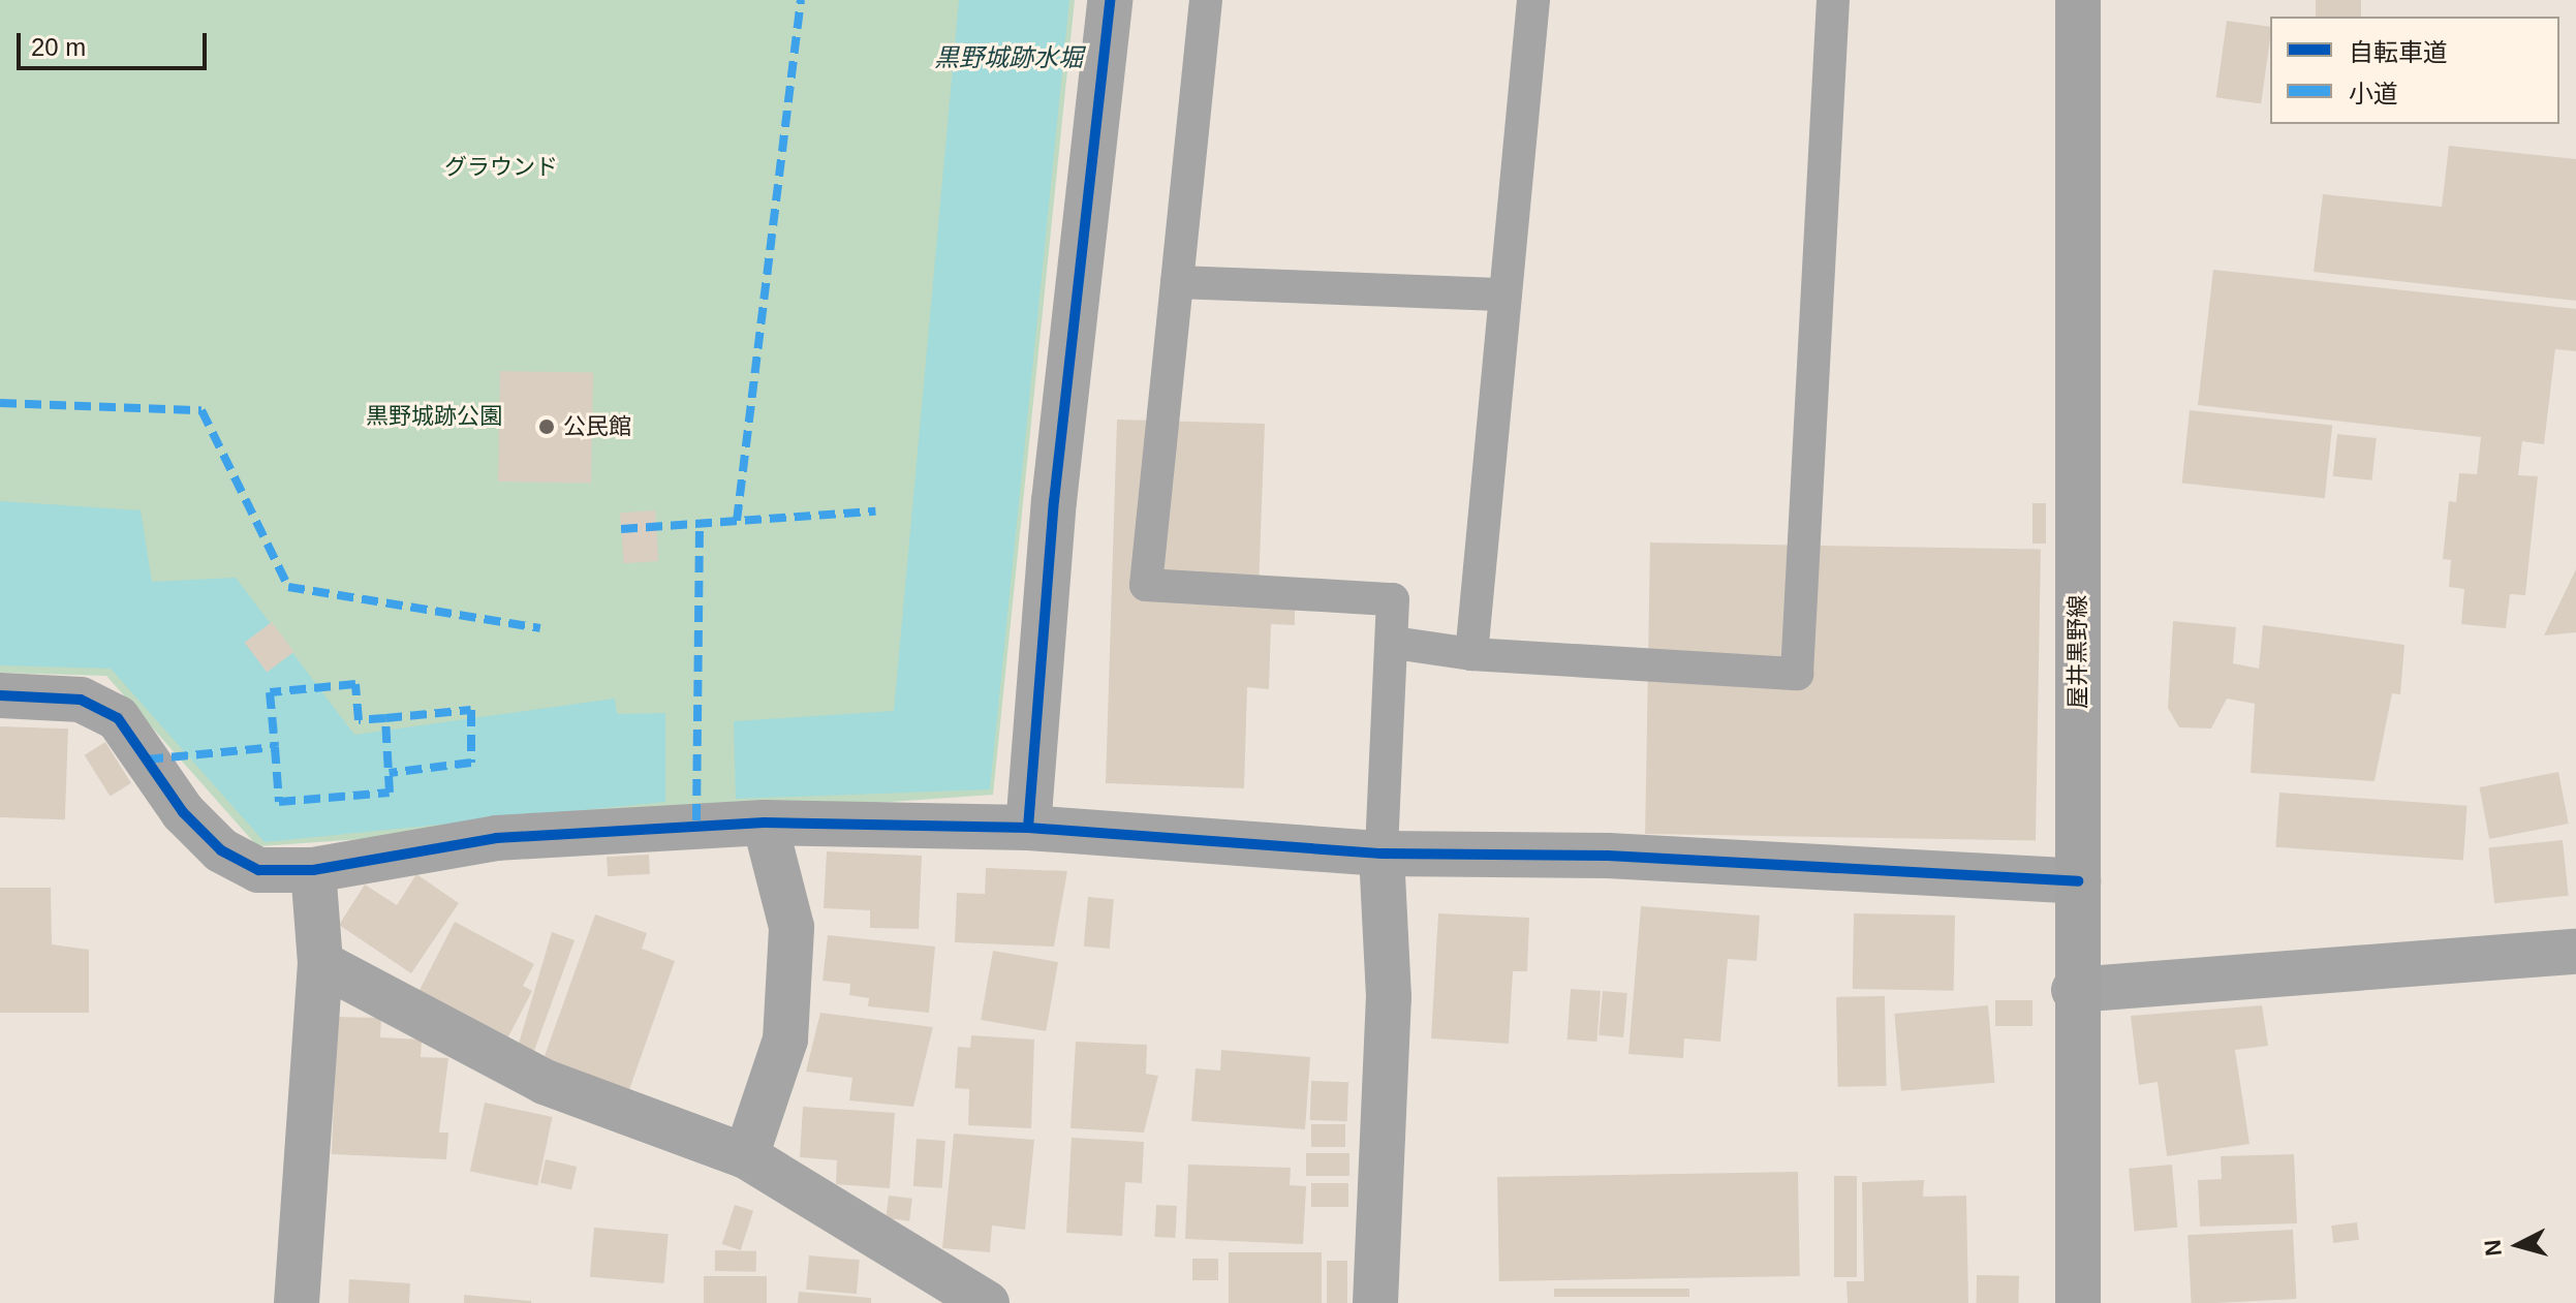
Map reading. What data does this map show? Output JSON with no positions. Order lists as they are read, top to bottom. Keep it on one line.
{"streets":{"main road":["屋井黒野線"]},"water":["黒野城跡水堀"],"parks":["グラウンド","黒野城跡公園"],"places":["公民館"],"legend":["自転車道","小道"],"scale_bar":"20 m","north":"left"}
